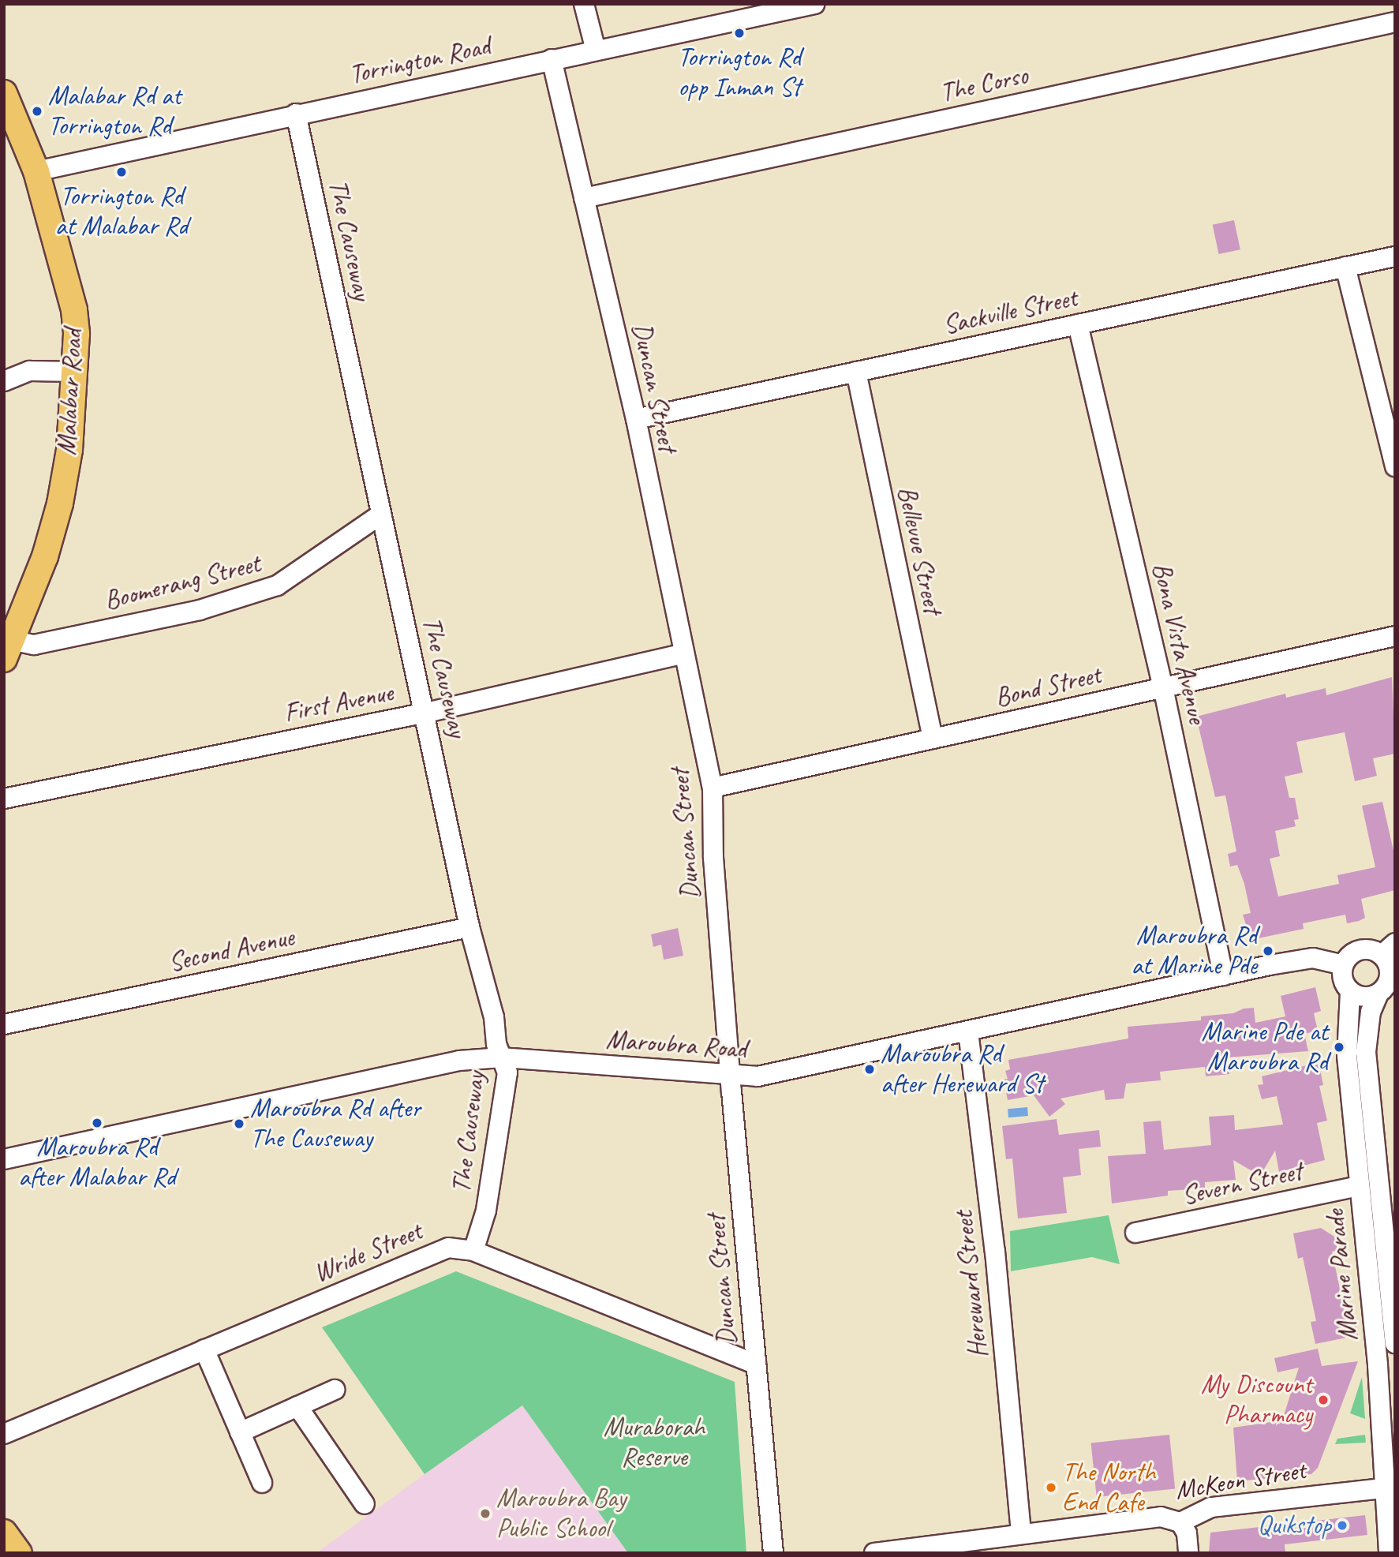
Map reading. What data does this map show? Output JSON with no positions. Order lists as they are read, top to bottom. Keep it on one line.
{"streets":{"main road":["Malabar Road"],"street":["Torrington Road","The Corso","The Causeway","Sackville Street","Duncan Street","Bellevue Street","Boomerang Street","Bona Vista Avenue","Bond Street","First Avenue","Second Avenue","Maroubra Road","Severn Street","Wride Street","Marine Parade","Hereward Street","McKeon Street"]},"crossings":[["Torrington Road","The Causeway"],["Torrington Road","Duncan Street"],["Torrington Road","Malabar Road"],["The Corso","Duncan Street"],["The Causeway","Boomerang Street"],["The Causeway","First Avenue"],["The Causeway","Second Avenue"],["The Causeway","Maroubra Road"],["The Causeway","Wride Street"],["Sackville Street","Duncan Street"],["Sackville Street","Bellevue Street"],["Sackville Street","Bona Vista Avenue"],["Duncan Street","Bond Street"],["Duncan Street","First Avenue"],["Duncan Street","Maroubra Road"],["Duncan Street","Wride Street"],["Malabar Road","Boomerang Street"],["Bellevue Street","Bond Street"],["Bona Vista Avenue","Bond Street"],["Bona Vista Avenue","Maroubra Road"],["Maroubra Road","Marine Parade"],["Maroubra Road","Hereward Street"],["Severn Street","Marine Parade"],["Marine Parade","McKeon Street"],["Hereward Street","McKeon Street"]],"parks":["Muraborah Reserve"],"places":["Torrington Rd opp Inman St","Malabar Rd at Torrington Rd","Torrington Rd at Malabar Rd","Maroubra Rd at Marine Pde","Marine Pde at Maroubra Rd","Maroubra Rd after Hereward St","Maroubra Rd after Malabar Rd","Maroubra Rd after The Causeway","My Discount Pharmacy","The North End Cafe","Maroubra Bay Public School","Quikstop"]}
